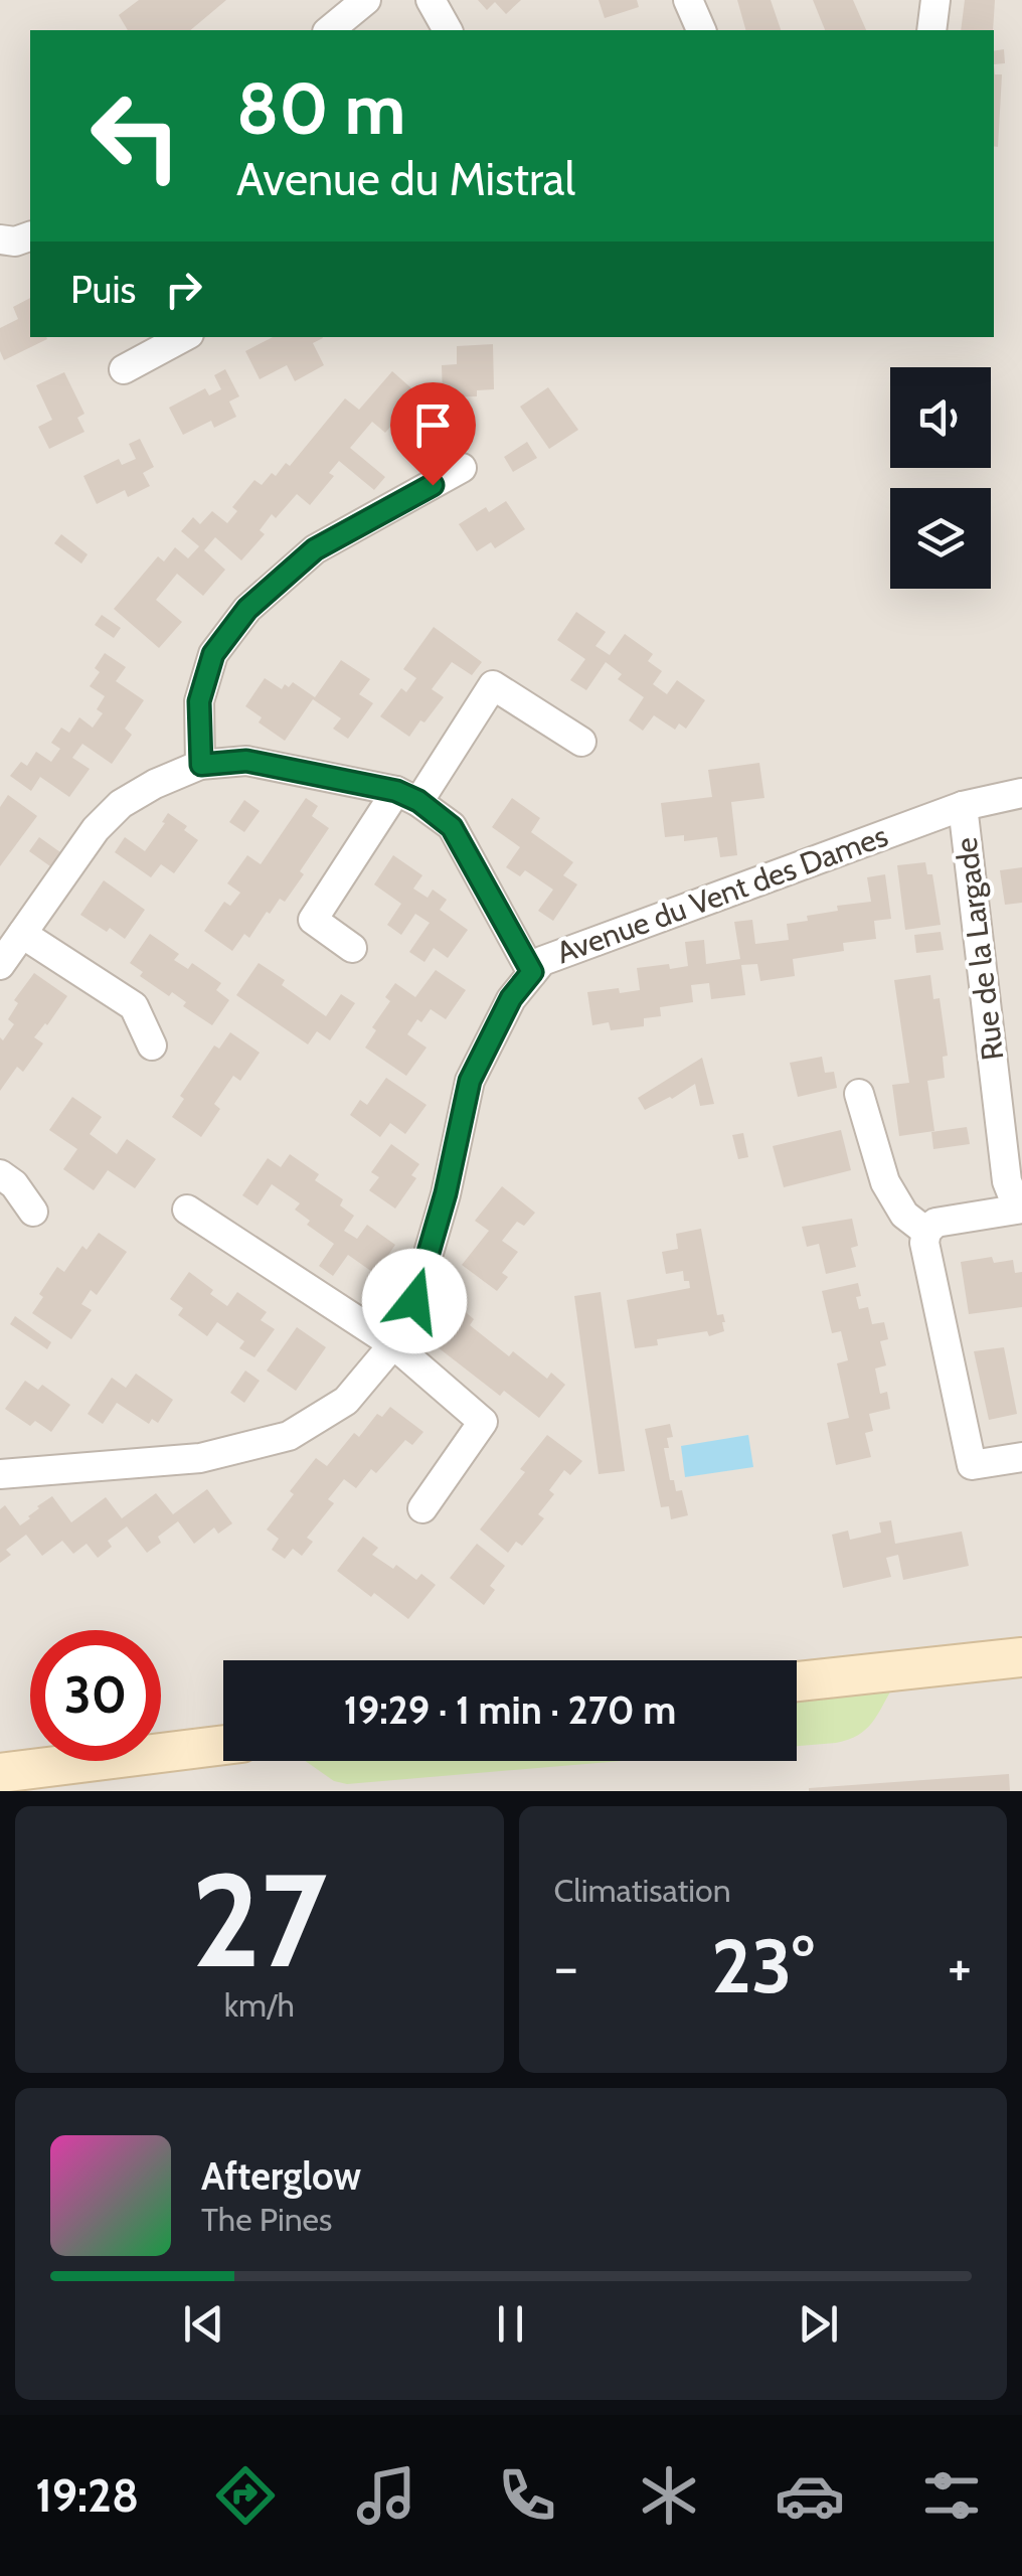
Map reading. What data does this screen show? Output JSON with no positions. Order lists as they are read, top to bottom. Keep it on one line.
{"streets":{"street":["Avenue du Vent des Dames","Rue de la Largade"]},"crossings":[["Avenue du Vent des Dames","Rue de la Largade"]],"page":{"turn":["80 m","Avenue du Mistral"],"then":"Puis","limit":"30","trip":"19:29 · 1 min · 270 m","tile":[["27","km/h"],"Climatisation"],"heat":["−","23°","+"],"song":["Afterglow","The Pines"],"tabs":"19:28"}}
